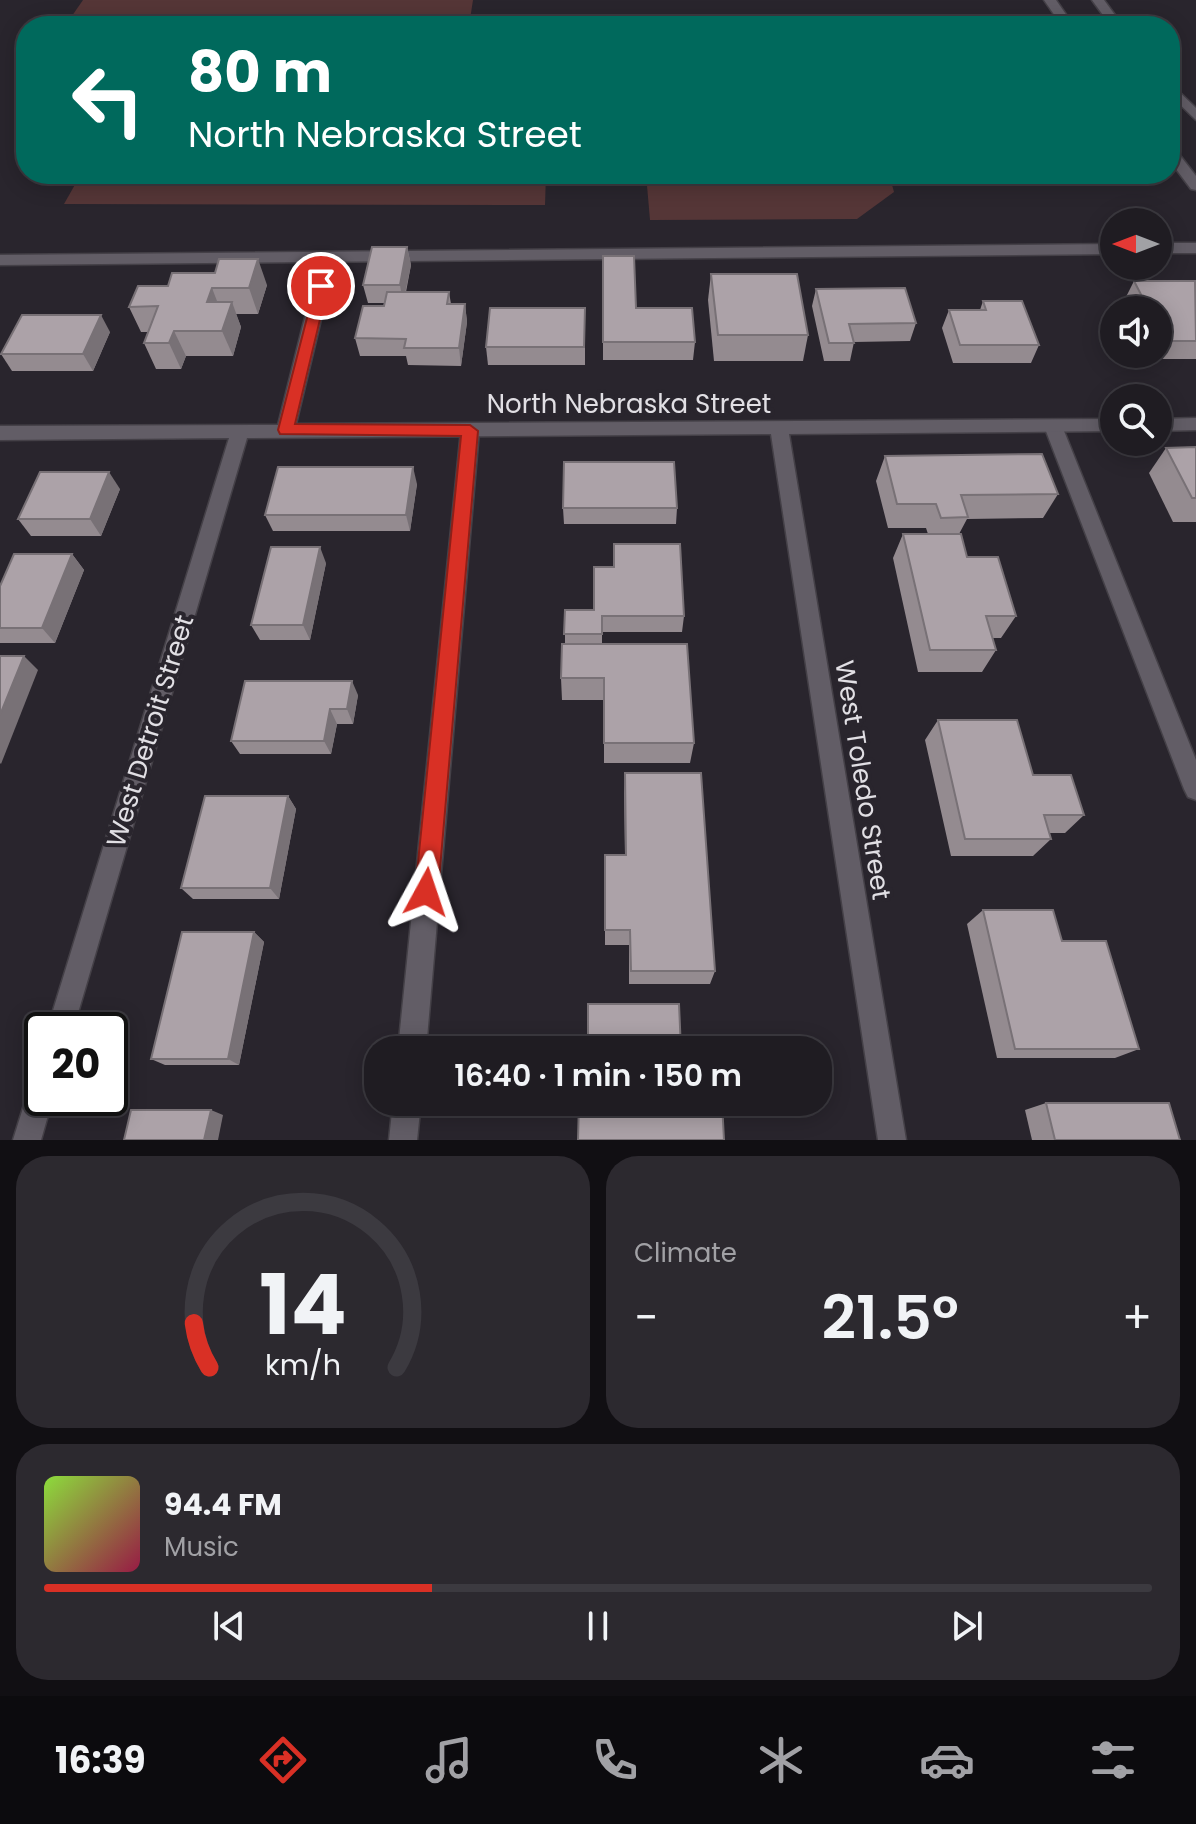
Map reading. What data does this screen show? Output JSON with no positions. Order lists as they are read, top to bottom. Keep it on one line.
{"streets":{"street":["North Nebraska Street","West Detroit Street","West Toledo Street"]},"crossings":[["North Nebraska Street","West Detroit Street"],["North Nebraska Street","West Toledo Street"]],"north":"left","page":{"turn":["80 m","North Nebraska Street"],"limit":"20","trip":"16:40 · 1 min · 150 m","tile":"Climate","heat":["−","21.5°","+"],"song":["94.4 FM","Music"],"tabs":"16:39","gauge":["14","km/h"]}}
